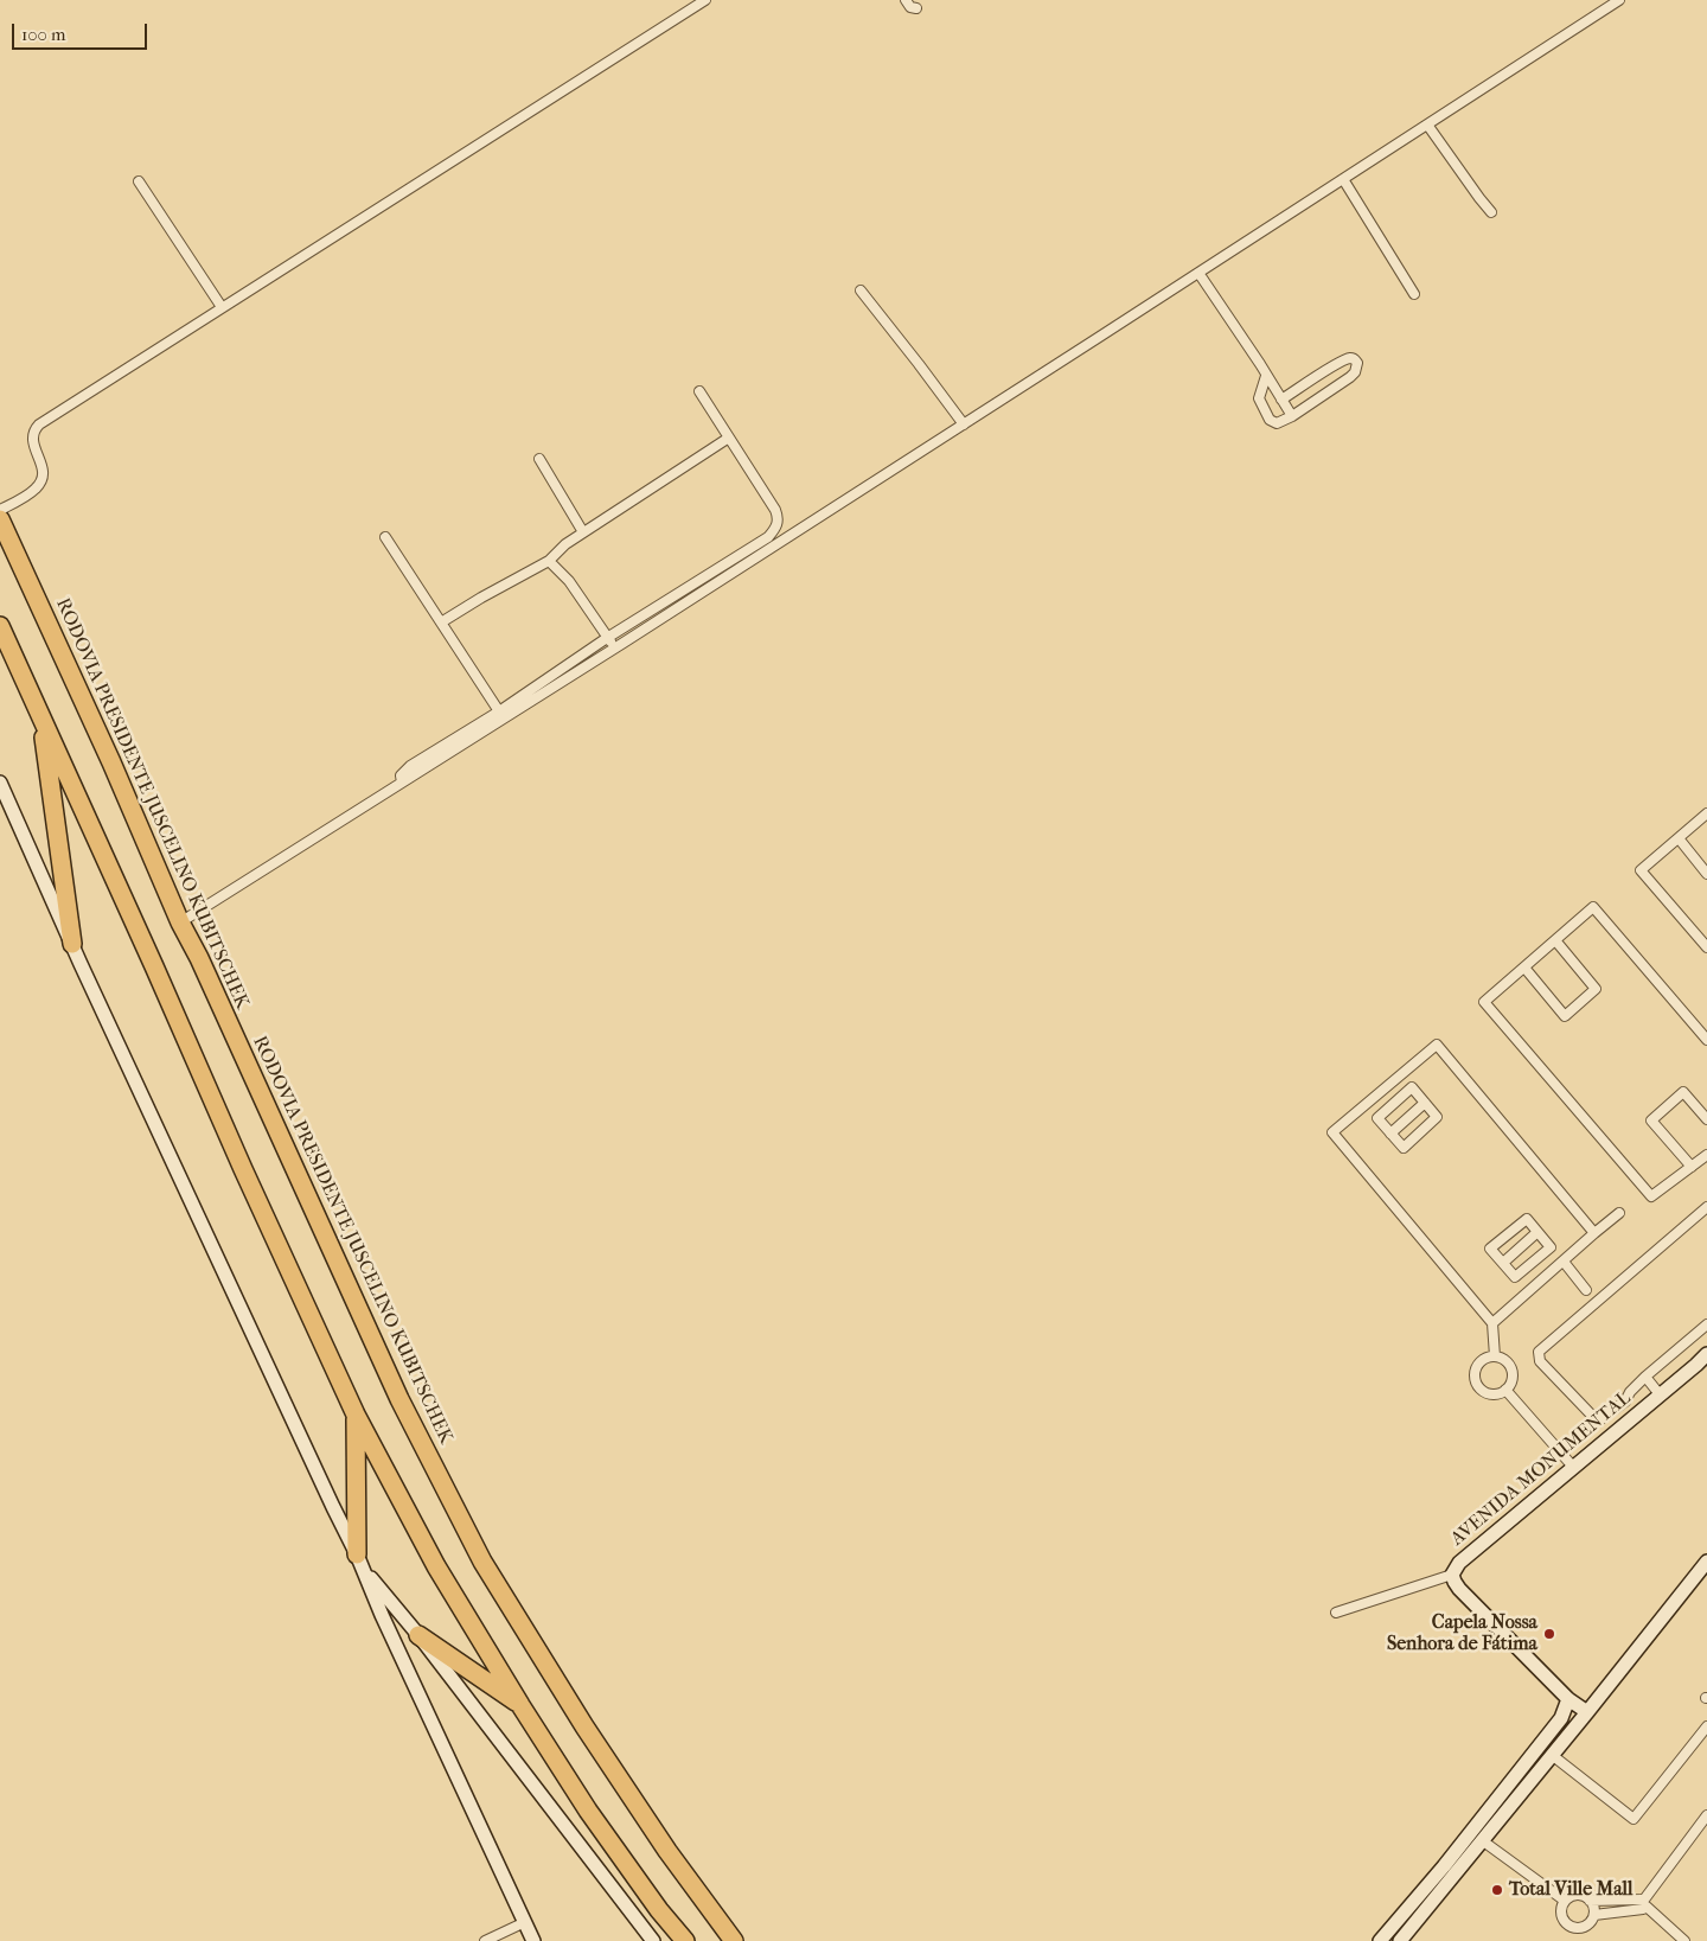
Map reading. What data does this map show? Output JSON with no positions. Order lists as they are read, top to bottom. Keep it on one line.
{"streets":{"highway":["RODOVIA PRESIDENTE JUSCELINO KUBITSCHEK"],"street":["AVENIDA MONUMENTAL"]},"places":["Capela Nossa Senhora de Fátima","Total Ville Mall"],"scale_bar":"100 m"}
